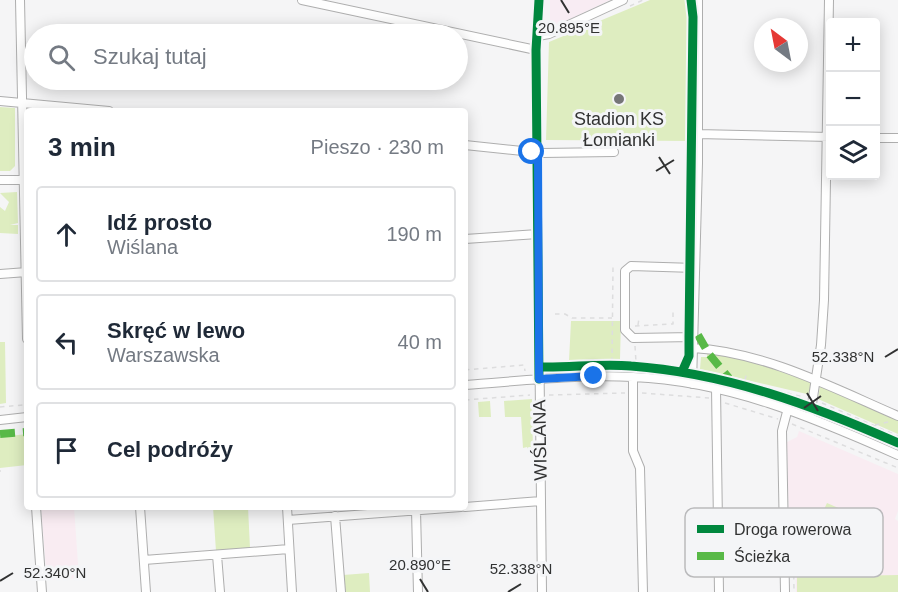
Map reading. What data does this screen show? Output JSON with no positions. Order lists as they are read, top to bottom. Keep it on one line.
{"streets":{"street":["WIŚLANA"]},"places":["Stadion KS Łomianki"],"legend":["Droga rowerowa","Ścieżka"],"north":"top left","page":{"map_buttons":["+","−"],"search":"Szukaj tutaj","heading":["3 min","Pieszo · 230 m"],"list":[["Idź prosto","Wiślana","190 m"],["Skręć w lewo","Warszawska","40 m"],"Cel podróży"]},"coordinates":["20.895°E","52.338°N","20.890°E","52.340°N"]}
